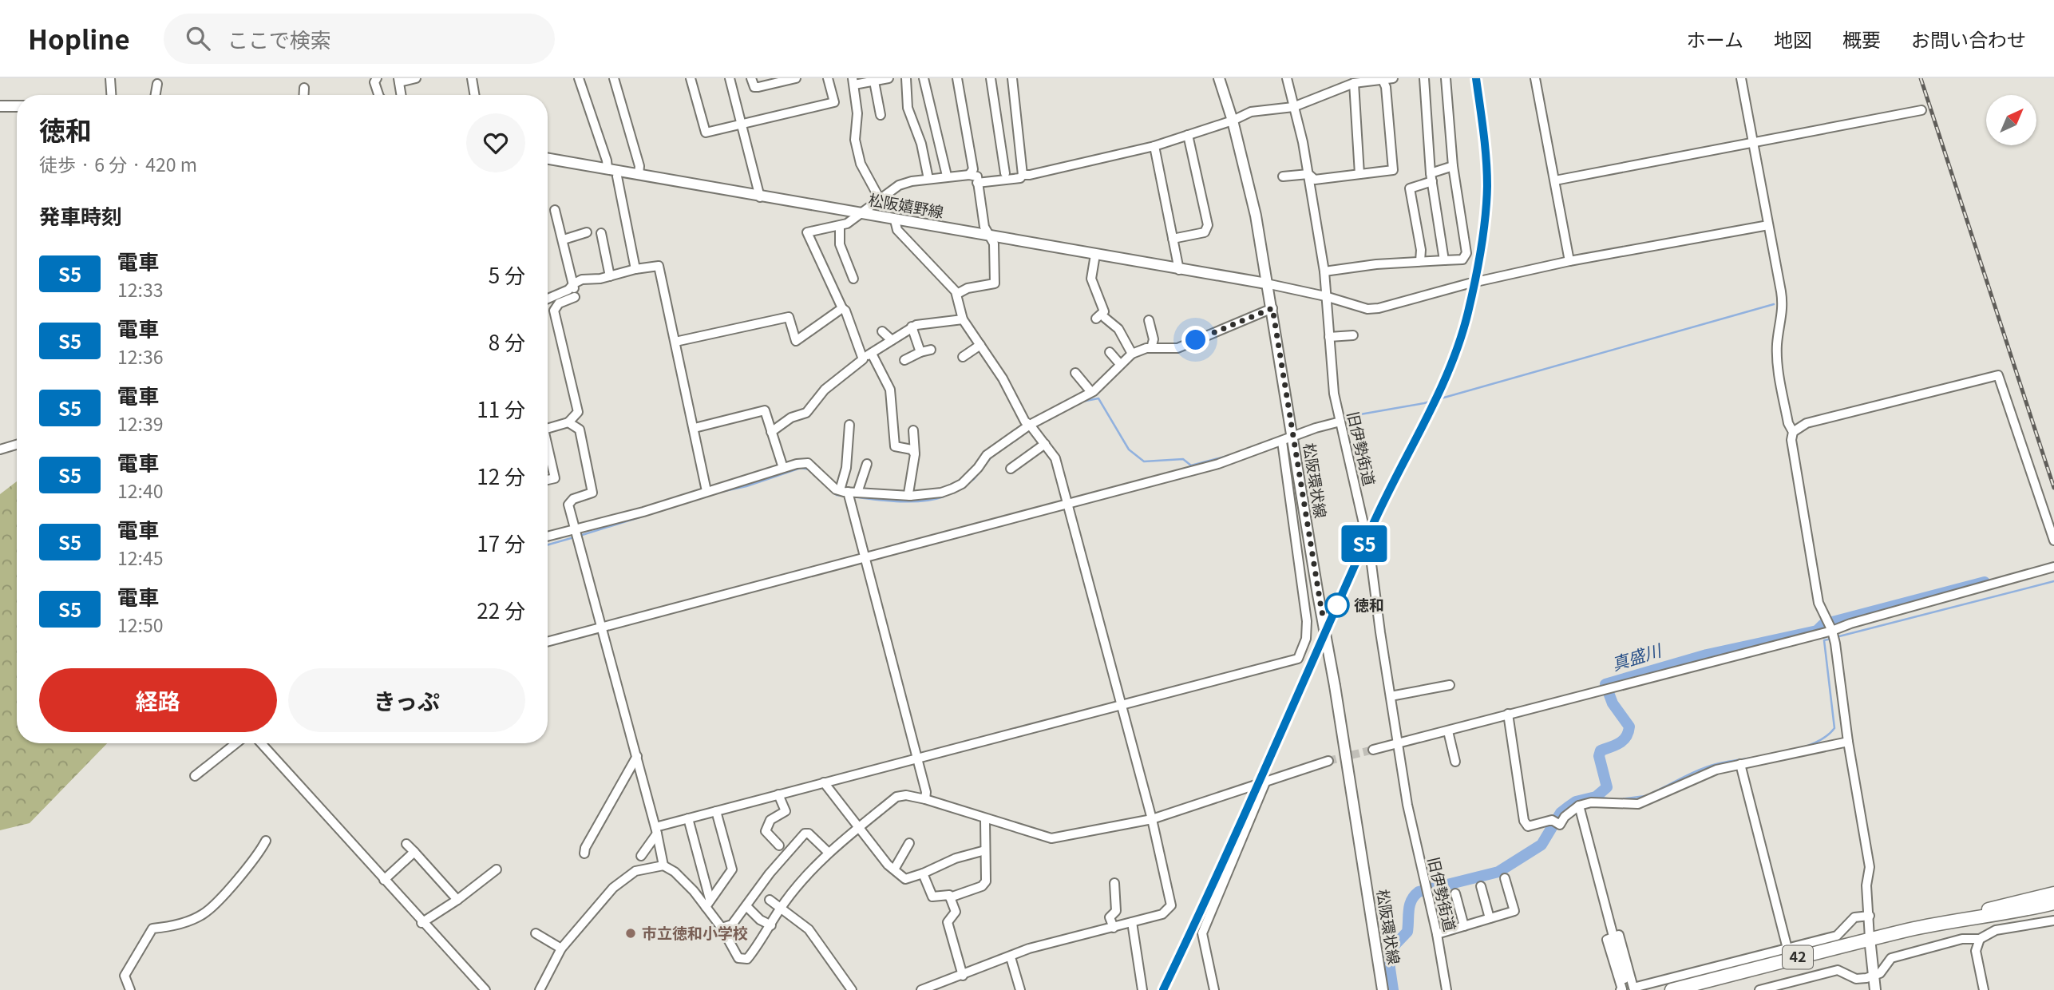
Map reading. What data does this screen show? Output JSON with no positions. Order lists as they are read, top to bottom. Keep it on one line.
{"streets":{"highway":["42"],"main road":["松阪嬉野線","松阪環状線"],"street":["旧伊勢街道"]},"crossings":[["松阪嬉野線","松阪環状線"]],"water":["真盛川"],"places":["徳和","市立徳和小学校"],"north":"top right","page":{"header":"Hopline","search":"ここで検索","nav":["ホーム","地図","概要","お問い合わせ"],"on_map":"S5","heading":[["徳和","徒歩 · 6 分 · 420 m"],"発車時刻"],"list":[{"mark":"S5","name":"電車","note":"12:33","value":"5 分"},{"mark":"S5","name":"電車","note":"12:36","value":"8 分"},{"mark":"S5","name":"電車","note":"12:39","value":"11 分"},{"mark":"S5","name":"電車","note":"12:40","value":"12 分"},{"mark":"S5","name":"電車","note":"12:45","value":"17 分"},{"mark":"S5","name":"電車","note":"12:50","value":"22 分"}],"buttons":["経路","きっぷ"]}}
